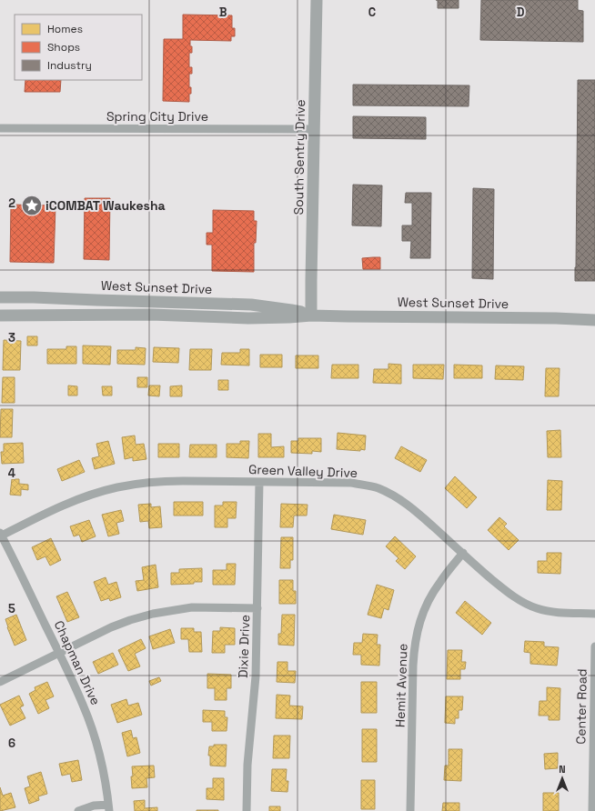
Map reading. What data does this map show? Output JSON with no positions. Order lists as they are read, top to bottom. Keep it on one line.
{"streets":{"main road":["South Sentry Drive","West Sunset Drive"],"street":["Spring City Drive","Green Valley Drive","Dixie Drive","Chapman Drive","Hemit Avenue","Center Road"]},"crossings":[["Spring City Drive","South Sentry Drive"],["South Sentry Drive","West Sunset Drive"],["Green Valley Drive","Dixie Drive"],["Green Valley Drive","Chapman Drive"],["Green Valley Drive","Hemit Avenue"]],"places":{"place":["iCOMBAT Waukesha"]},"legend":["Homes","Shops","Industry"],"north":"top","grid":{"columns":["B","C","D"],"rows":["2","3","4","5","6"]}}
